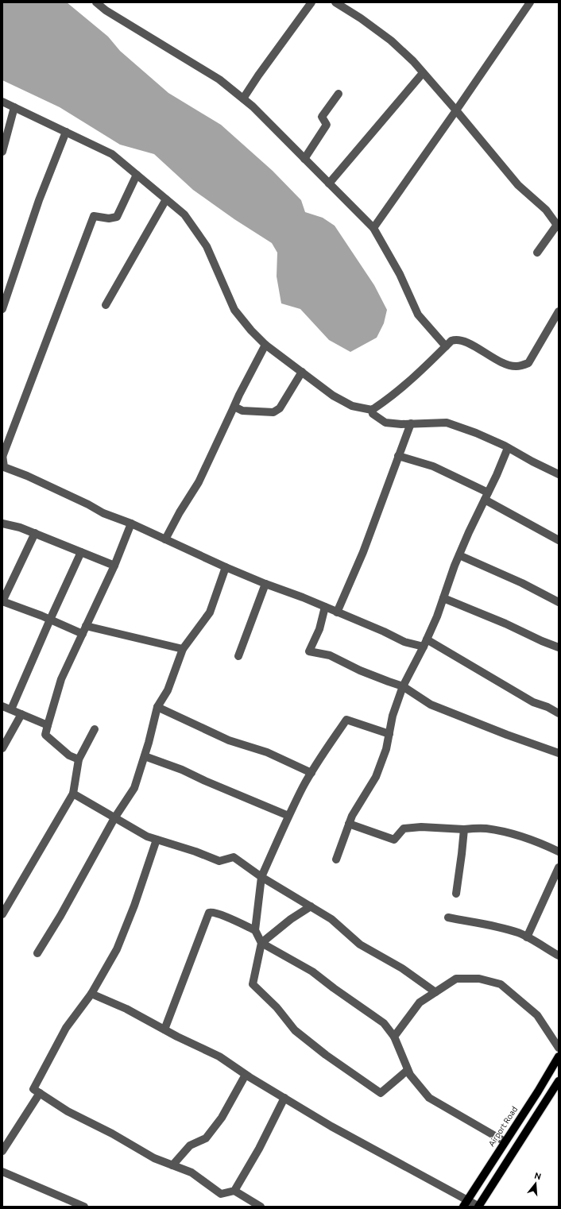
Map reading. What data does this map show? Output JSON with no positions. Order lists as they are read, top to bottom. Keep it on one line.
{"streets":{"main road":["Airport Road"]},"north":"top"}
